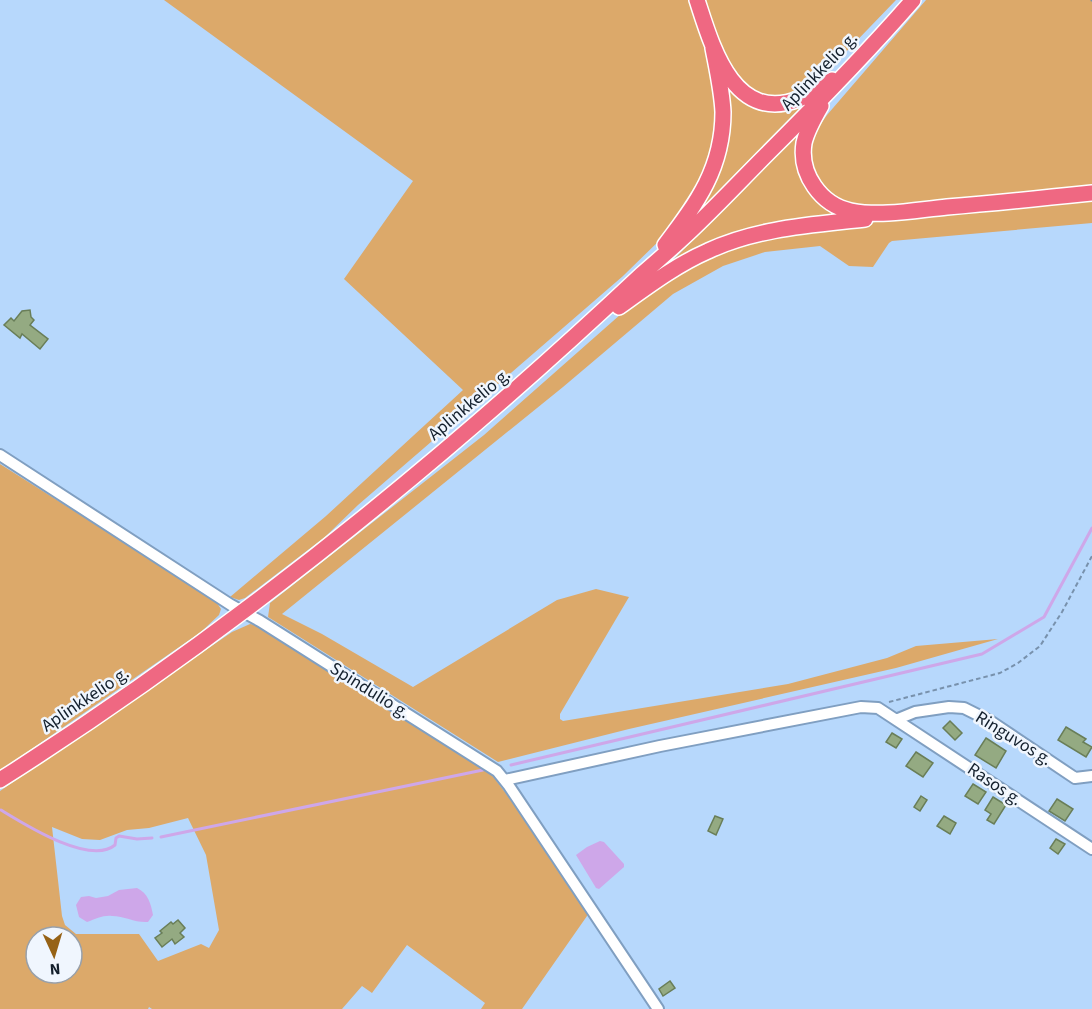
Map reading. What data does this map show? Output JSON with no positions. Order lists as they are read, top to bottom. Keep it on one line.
{"streets":{"highway":["Aplinkkelio g."],"street":["Spindulio g.","Ringuvos g.","Rasos g."]},"crossings":[["Aplinkkelio g.","Spindulio g."],["Ringuvos g.","Rasos g."]],"north":"bottom"}
